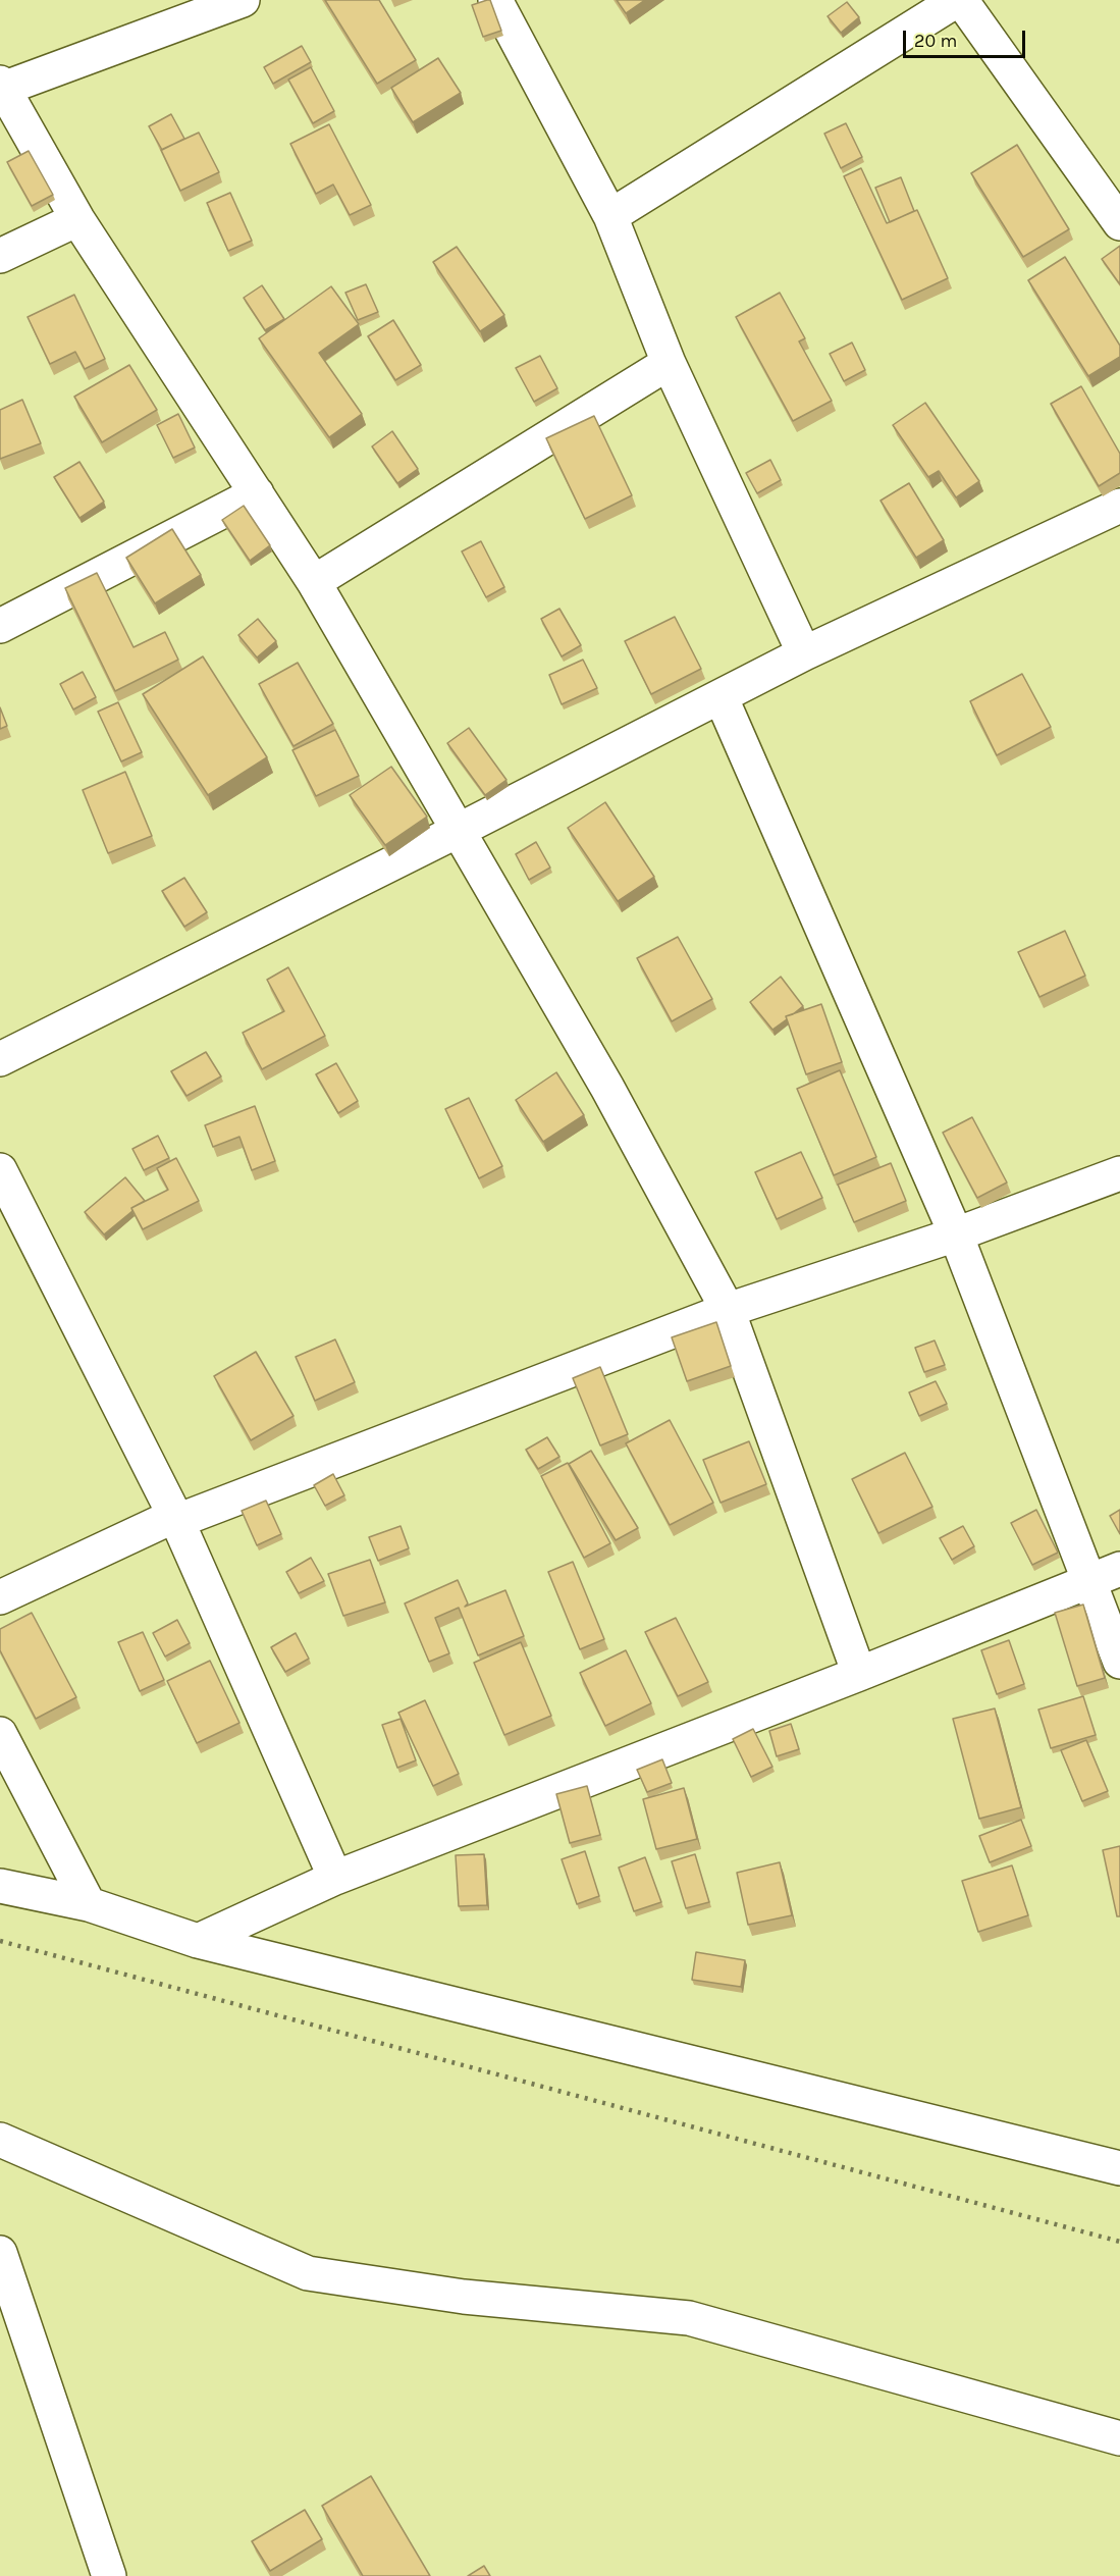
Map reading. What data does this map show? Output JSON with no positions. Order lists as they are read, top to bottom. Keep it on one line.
{"scale_bar":"20 m"}
